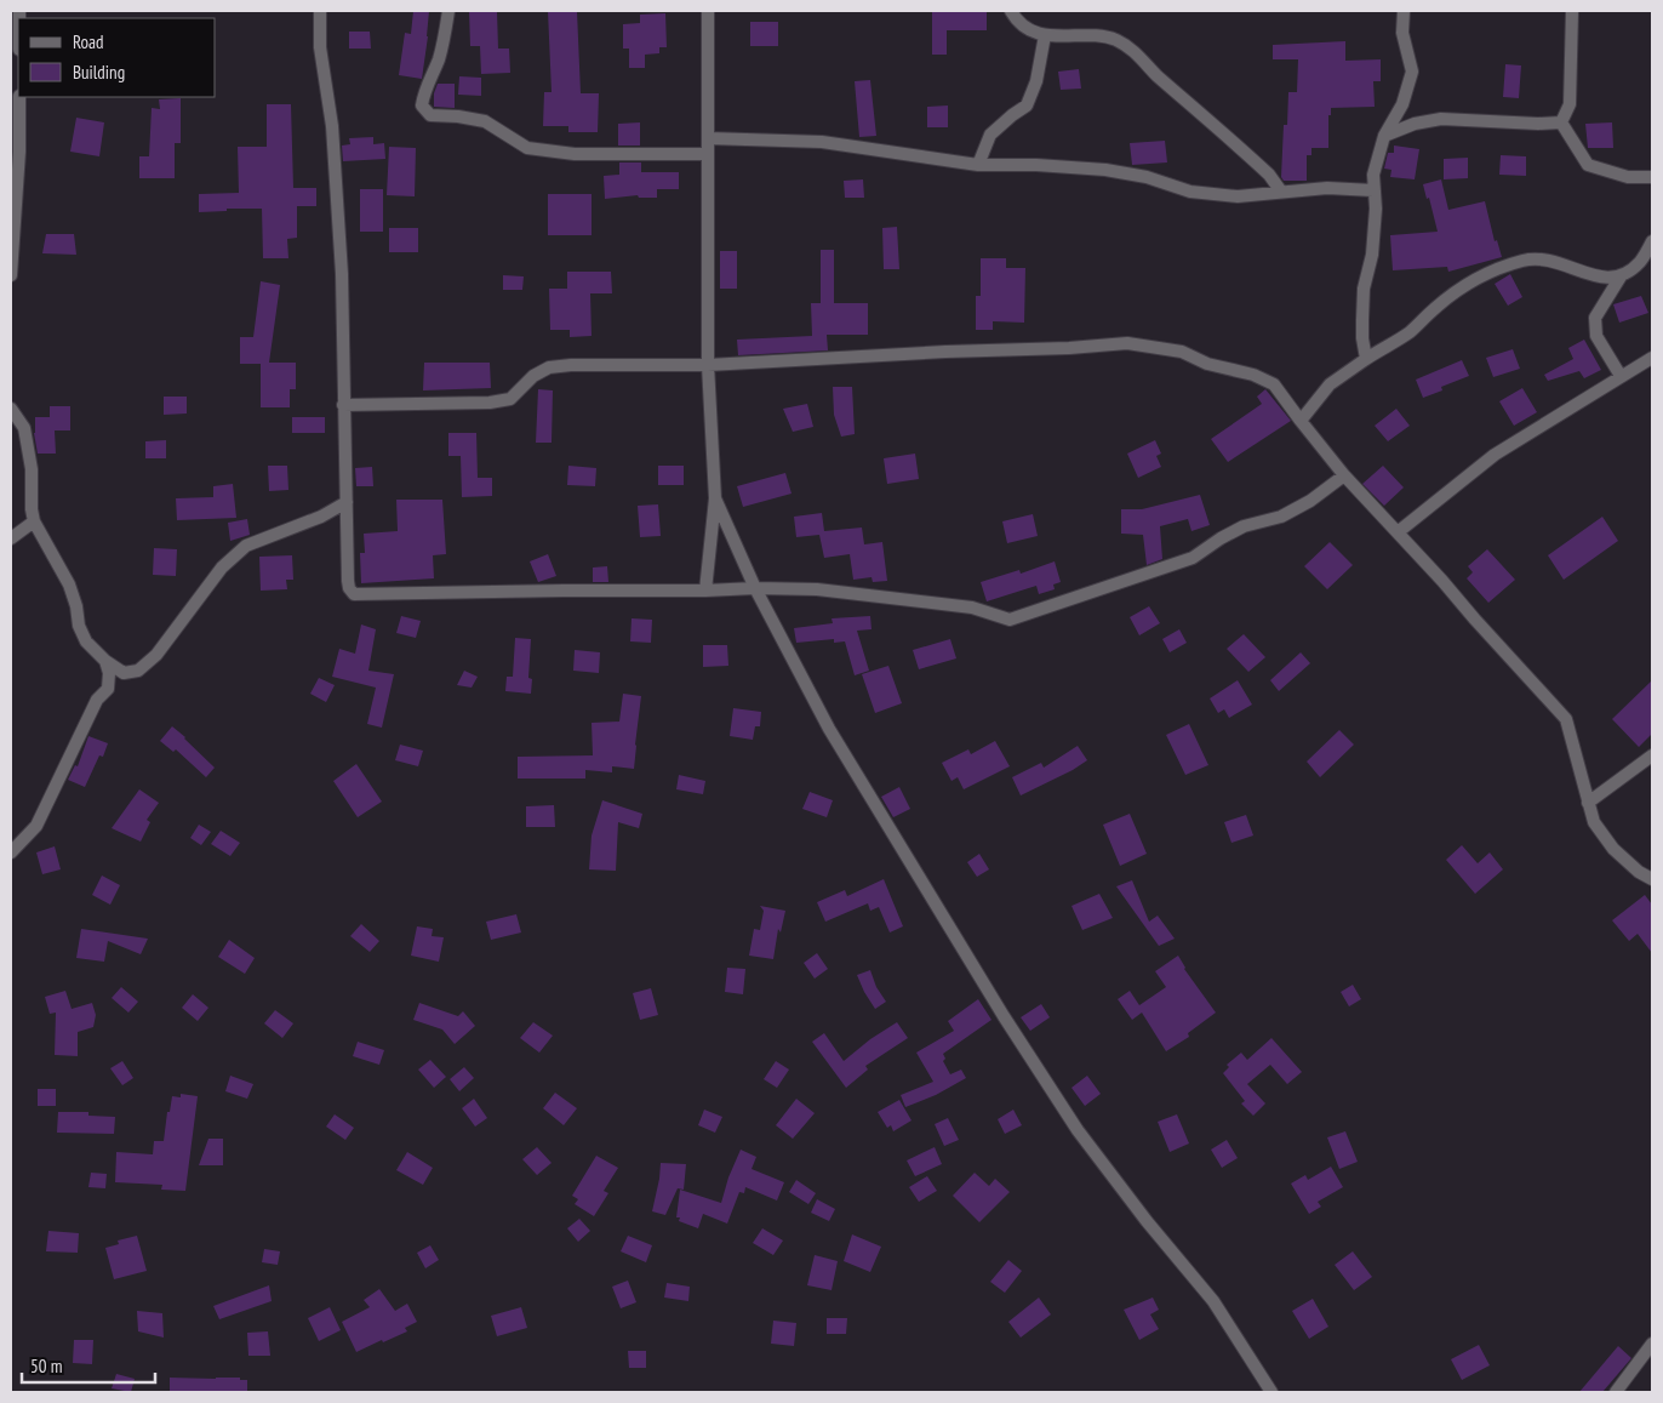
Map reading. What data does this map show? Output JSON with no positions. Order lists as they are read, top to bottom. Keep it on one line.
{"legend":["Road","Building"],"scale_bar":"50 m"}
